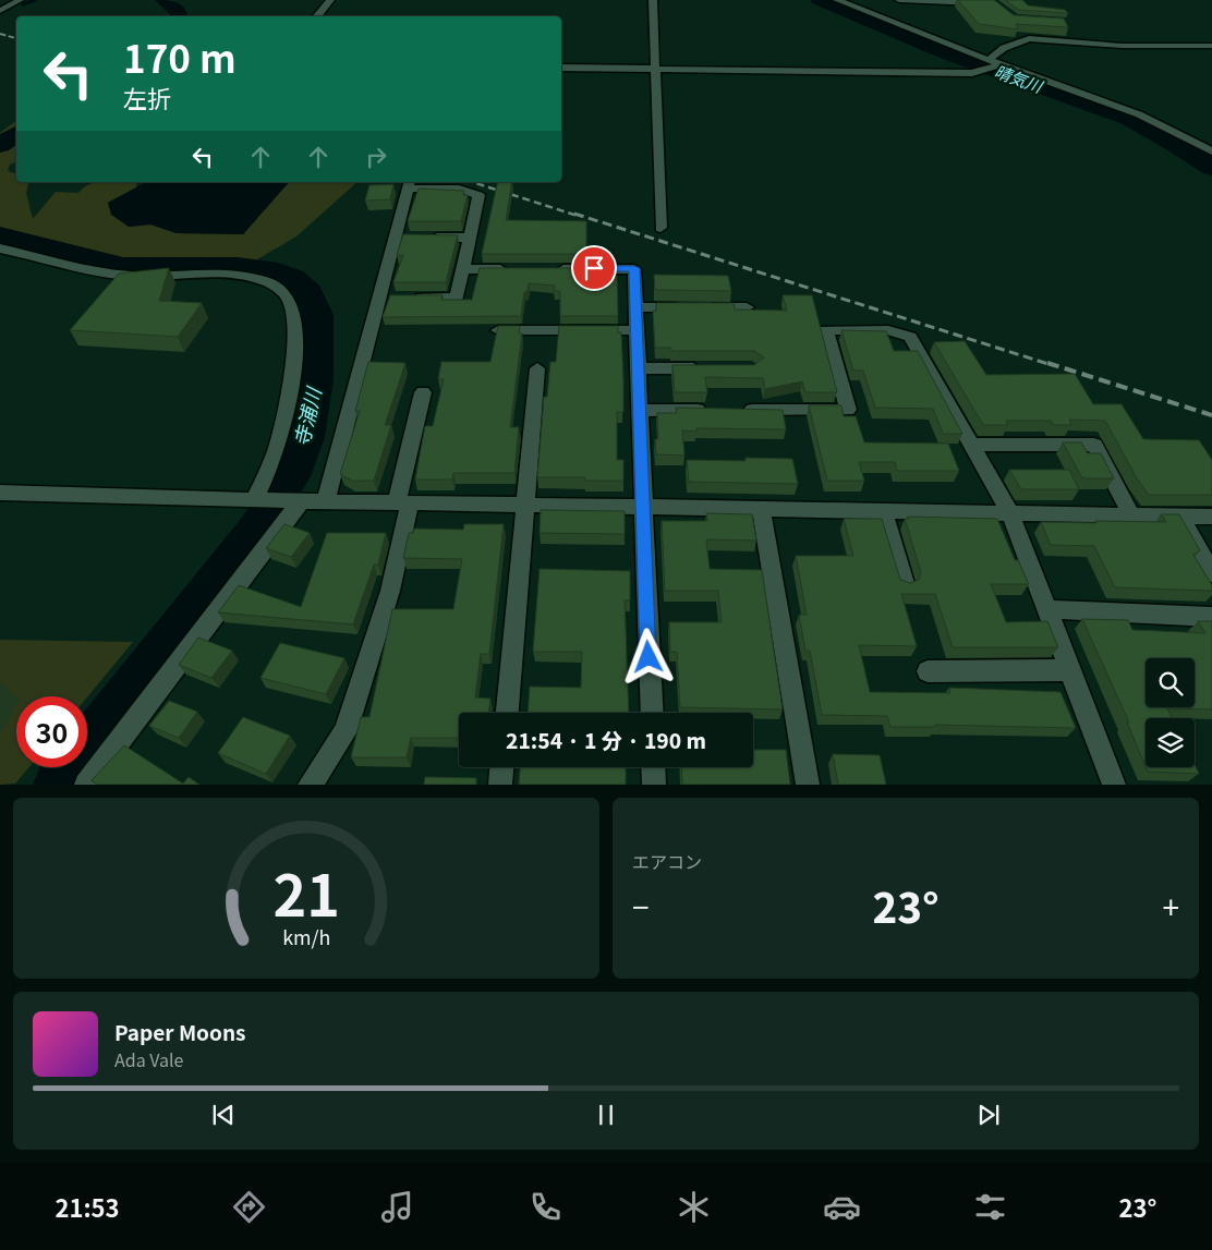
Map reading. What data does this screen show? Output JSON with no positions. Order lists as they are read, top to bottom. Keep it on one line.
{"water":["晴気川","寺浦川"],"page":{"turn":["170 m","左折"],"limit":"30","trip":"21:54 · 1 分 · 190 m","tile":"エアコン","heat":["−","23°","+"],"song":["Paper Moons","Ada Vale"],"tabs":["21:53","23°"],"gauge":["21","km/h"]}}
